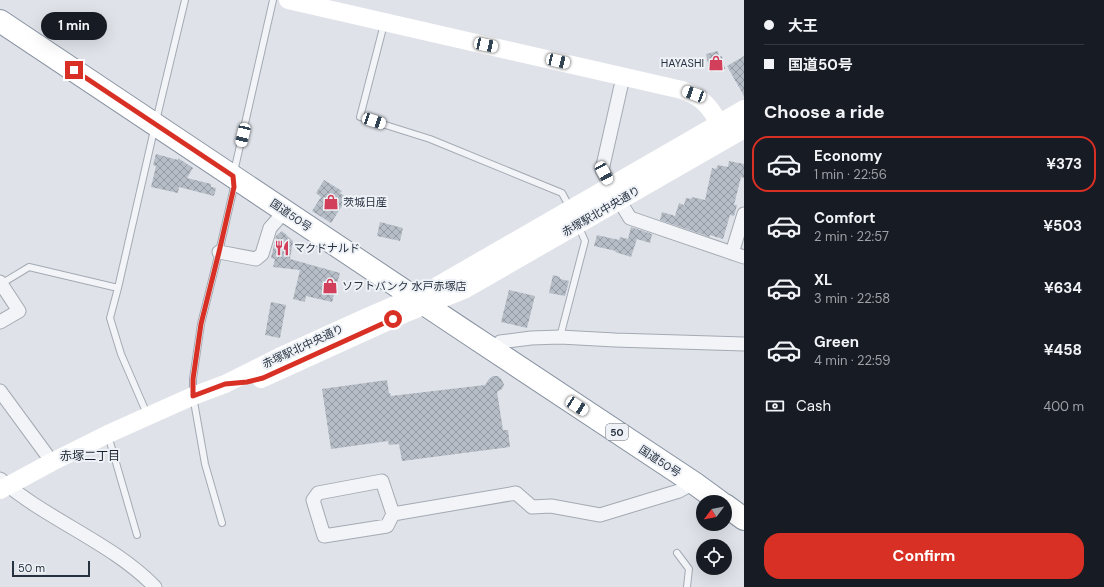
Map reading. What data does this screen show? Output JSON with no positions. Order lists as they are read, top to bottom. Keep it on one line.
{"streets":{"highway":["国道50号","50"],"street":["赤塚駅北中央通り"]},"crossings":[["赤塚駅北中央通り","国道50号"]],"districts":["赤塚二丁目"],"places":{"shop":["HAYASHI","茨城日産","ソフトバンク 水戸赤塚店"],"restaurant":["マクドナルド"]},"scale_bar":"50 m","north":"bottom left","page":{"banner":["大王","国道50号"],"bubble":"1 min","heading":"Choose a ride","list":[{"name":"Economy","note":"1 min · 22:56","value":"¥373"},{"name":"Comfort","note":"2 min · 22:57","value":"¥503"},{"name":"XL","note":"3 min · 22:58","value":"¥634"},{"name":"Green","note":"4 min · 22:59","value":"¥458"}],"pay":["Cash","400 m"],"buttons":"Confirm","scale":"50 m"}}
